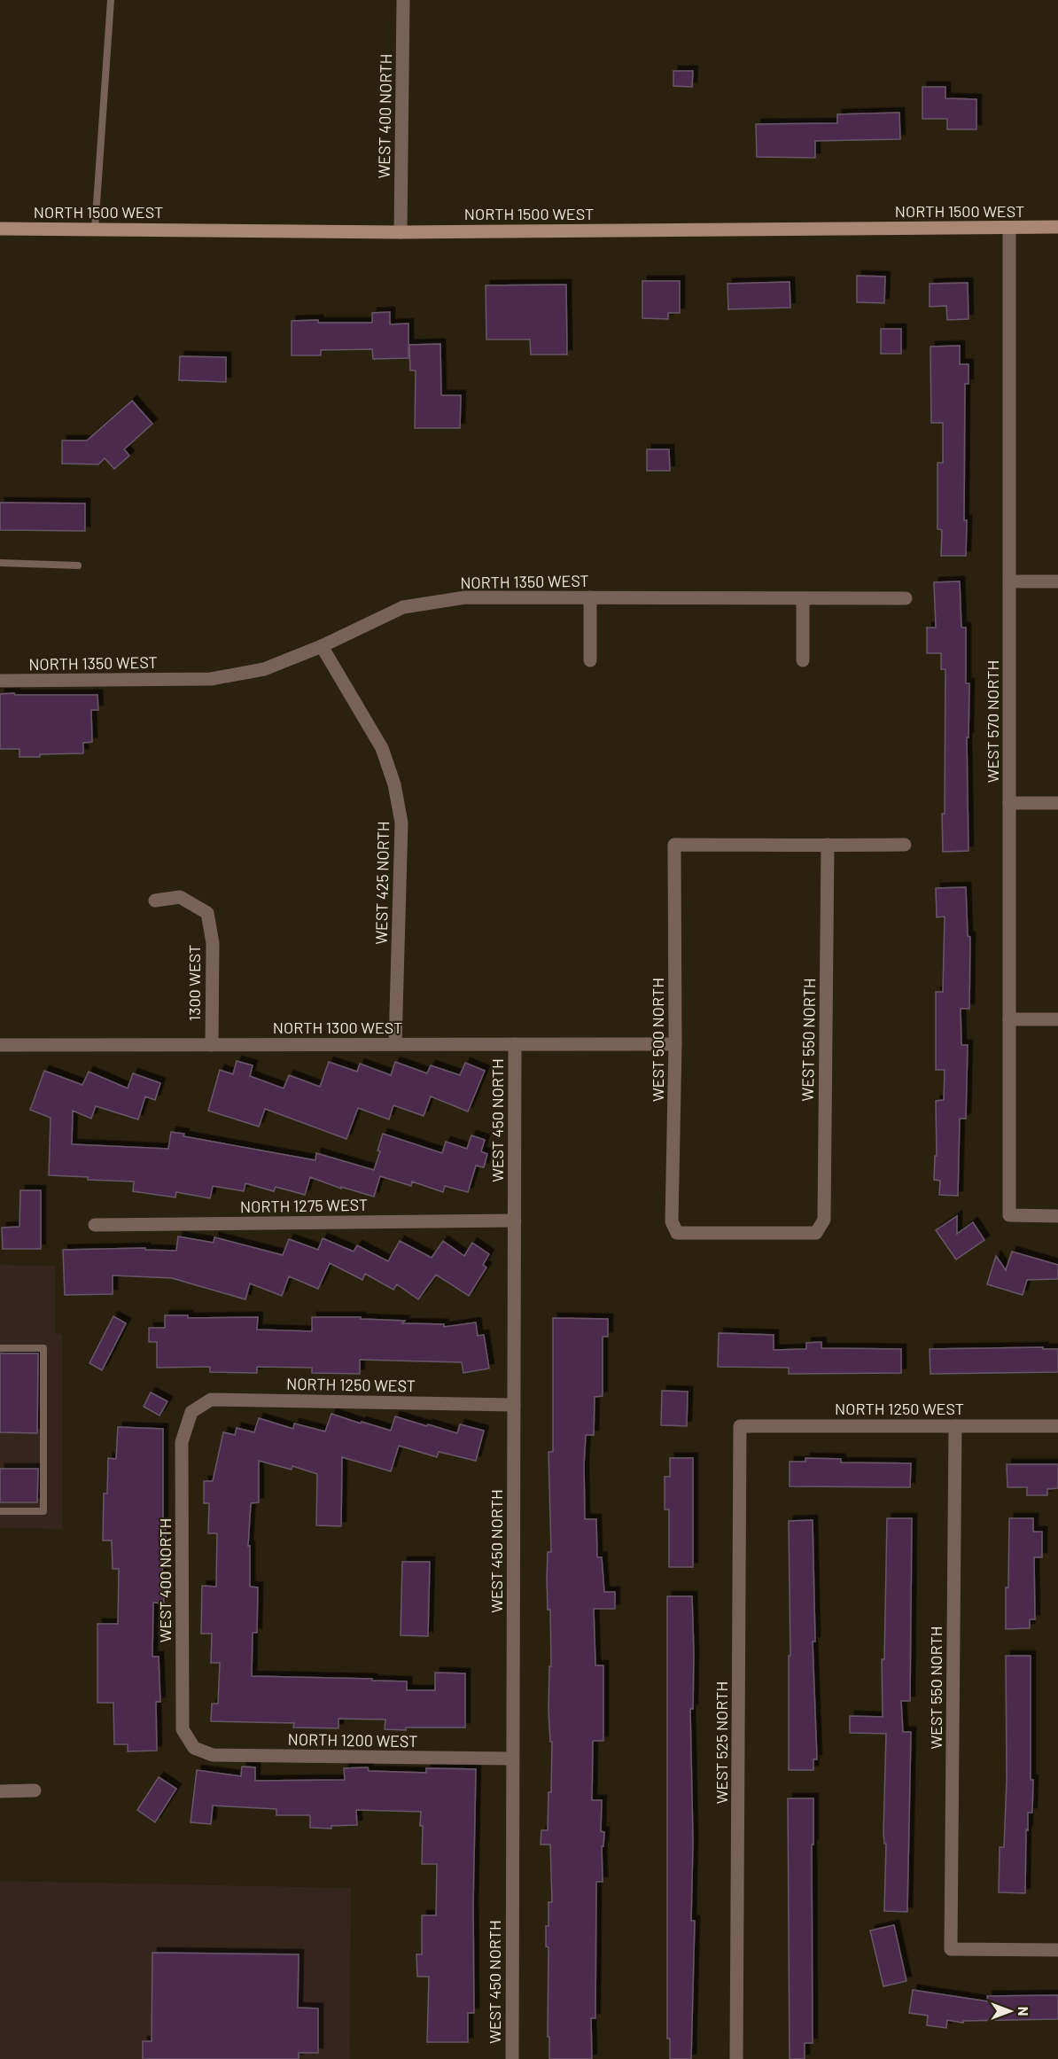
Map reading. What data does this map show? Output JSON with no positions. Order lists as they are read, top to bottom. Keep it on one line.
{"streets":{"street":["WEST 400 NORTH","NORTH 1500 WEST","NORTH 1350 WEST","WEST 570 NORTH","WEST 425 NORTH","1300 WEST","NORTH 1300 WEST","WEST 500 NORTH","WEST 550 NORTH","WEST 450 NORTH","NORTH 1275 WEST","NORTH 1250 WEST","NORTH 1200 WEST","WEST 525 NORTH"]},"crossings":[["WEST 400 NORTH","NORTH 1500 WEST"],["WEST 400 NORTH","NORTH 1250 WEST"],["WEST 400 NORTH","NORTH 1200 WEST"],["NORTH 1500 WEST","WEST 570 NORTH"],["NORTH 1350 WEST","WEST 425 NORTH"],["WEST 425 NORTH","NORTH 1300 WEST"],["1300 WEST","NORTH 1300 WEST"],["NORTH 1300 WEST","WEST 500 NORTH"],["NORTH 1300 WEST","WEST 450 NORTH"],["WEST 500 NORTH","WEST 550 NORTH"],["WEST 550 NORTH","NORTH 1250 WEST"],["WEST 450 NORTH","NORTH 1275 WEST"],["WEST 450 NORTH","NORTH 1250 WEST"],["WEST 450 NORTH","NORTH 1200 WEST"],["NORTH 1250 WEST","WEST 525 NORTH"]],"north":"right"}
